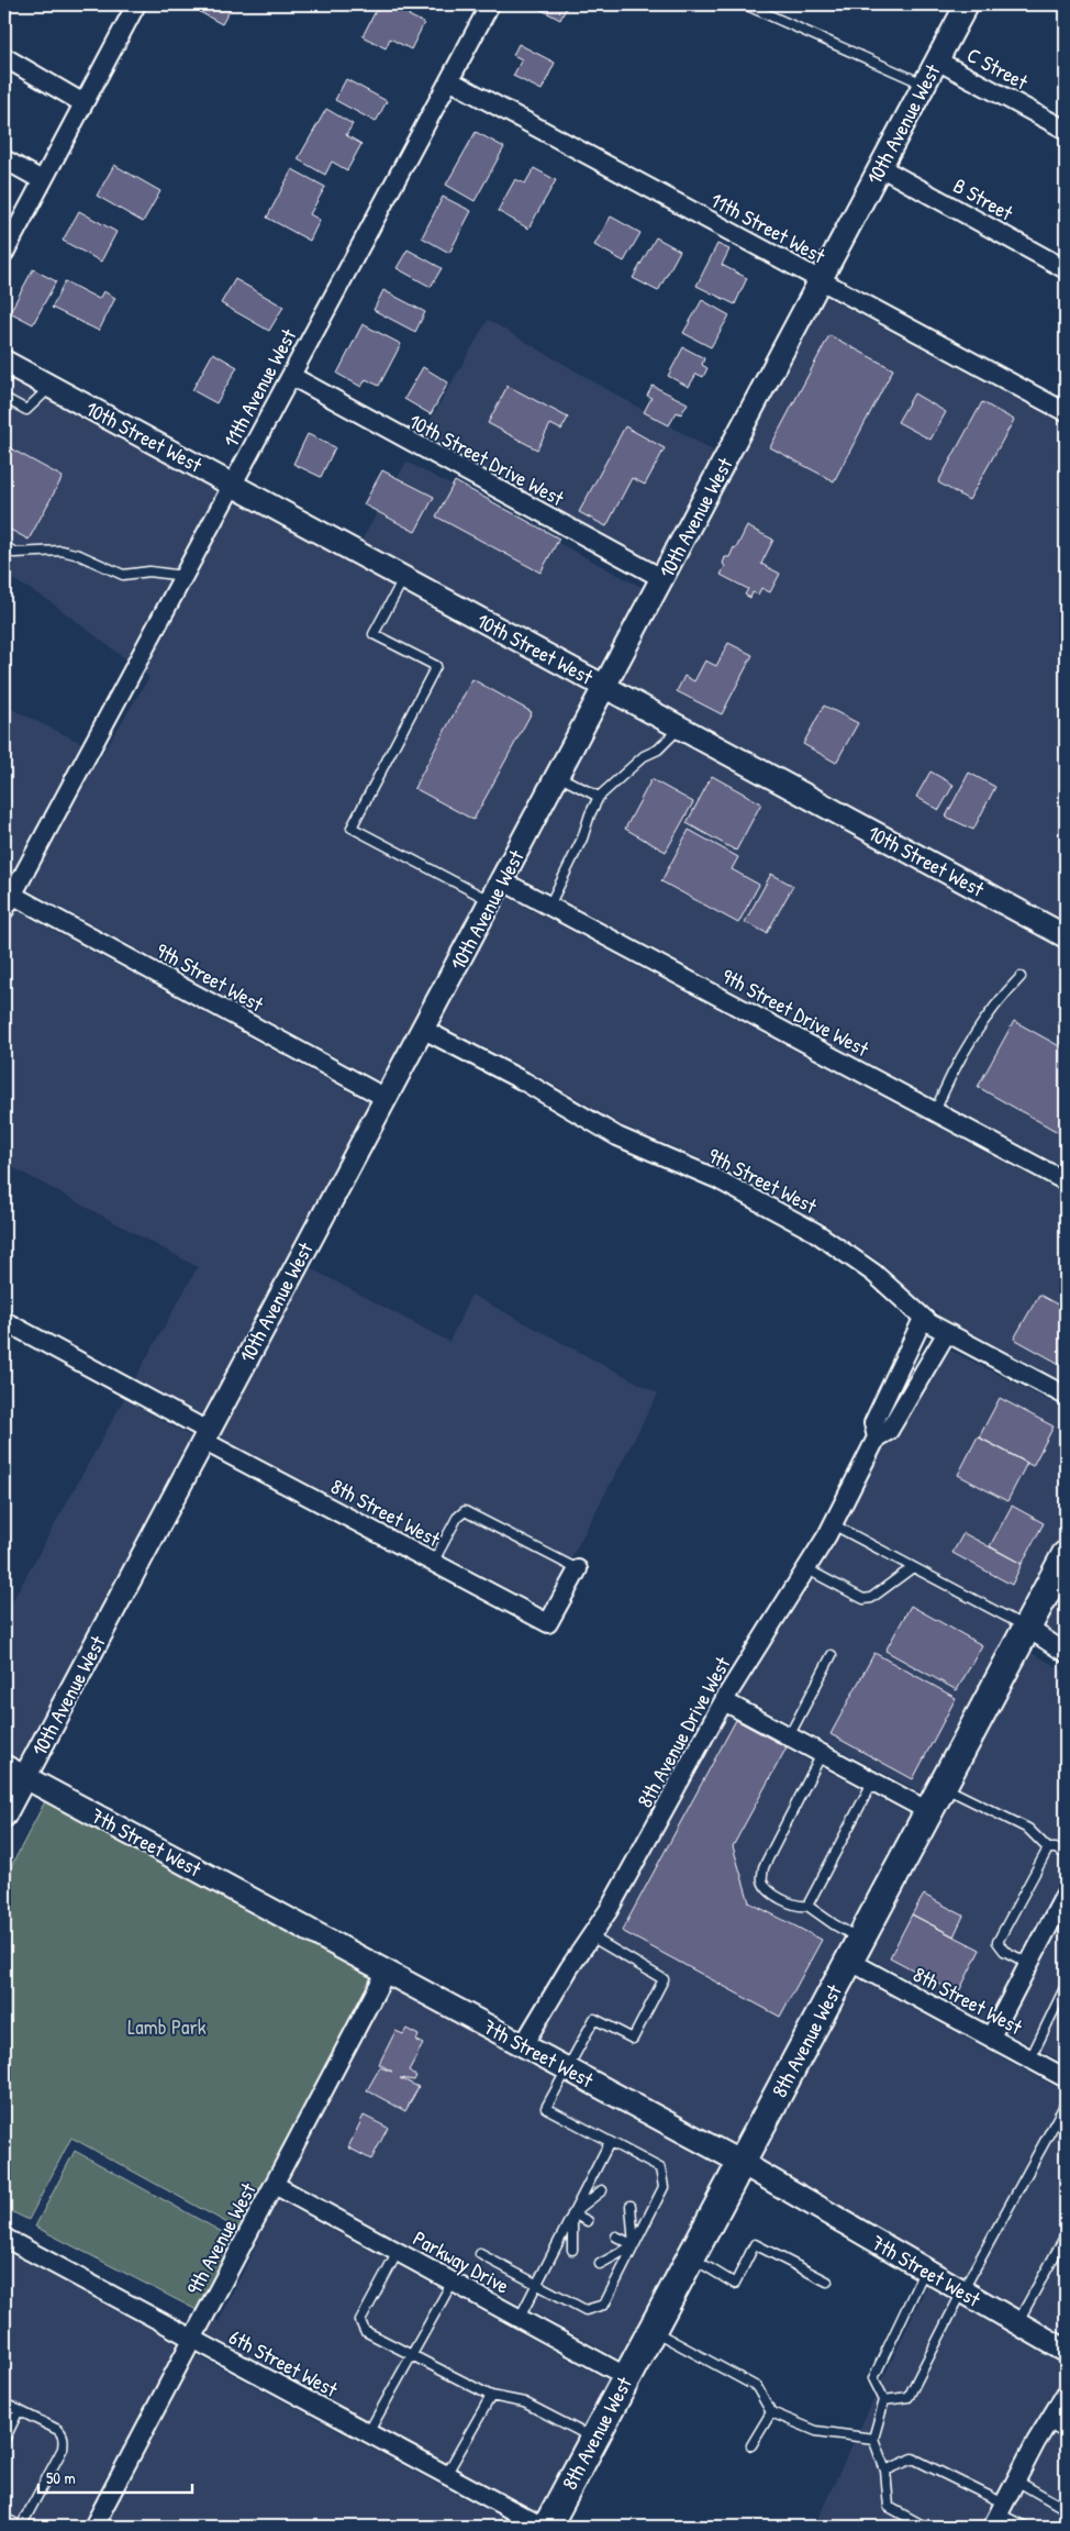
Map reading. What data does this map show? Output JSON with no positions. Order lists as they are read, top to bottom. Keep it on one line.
{"streets":{"main road":["8th Avenue West"],"street":["C Street","10th Avenue West","B Street","11th Street West","11th Avenue West","10th Street West","10th Street Drive West","9th Street West","9th Street Drive West","8th Street West","8th Avenue Drive West","7th Street West","9th Avenue West","Parkway Drive","6th Street West"]},"crossings":[["C Street","10th Avenue West"],["10th Avenue West","B Street"],["10th Avenue West","11th Street West"],["10th Avenue West","10th Street West"],["10th Avenue West","10th Street Drive West"],["10th Avenue West","9th Street West"],["10th Avenue West","9th Street Drive West"],["10th Avenue West","8th Street West"],["10th Avenue West","7th Street West"],["11th Street West","11th Avenue West"],["11th Avenue West","10th Street West"],["11th Avenue West","10th Street Drive West"],["11th Avenue West","9th Street West"],["9th Street West","8th Avenue Drive West"],["8th Street West","8th Avenue West"],["8th Avenue Drive West","7th Street West"],["7th Street West","8th Avenue West"],["7th Street West","9th Avenue West"],["8th Avenue West","Parkway Drive"],["8th Avenue West","6th Street West"],["9th Avenue West","Parkway Drive"],["9th Avenue West","6th Street West"]],"parks":["Lamb Park"],"scale_bar":"50 m"}
